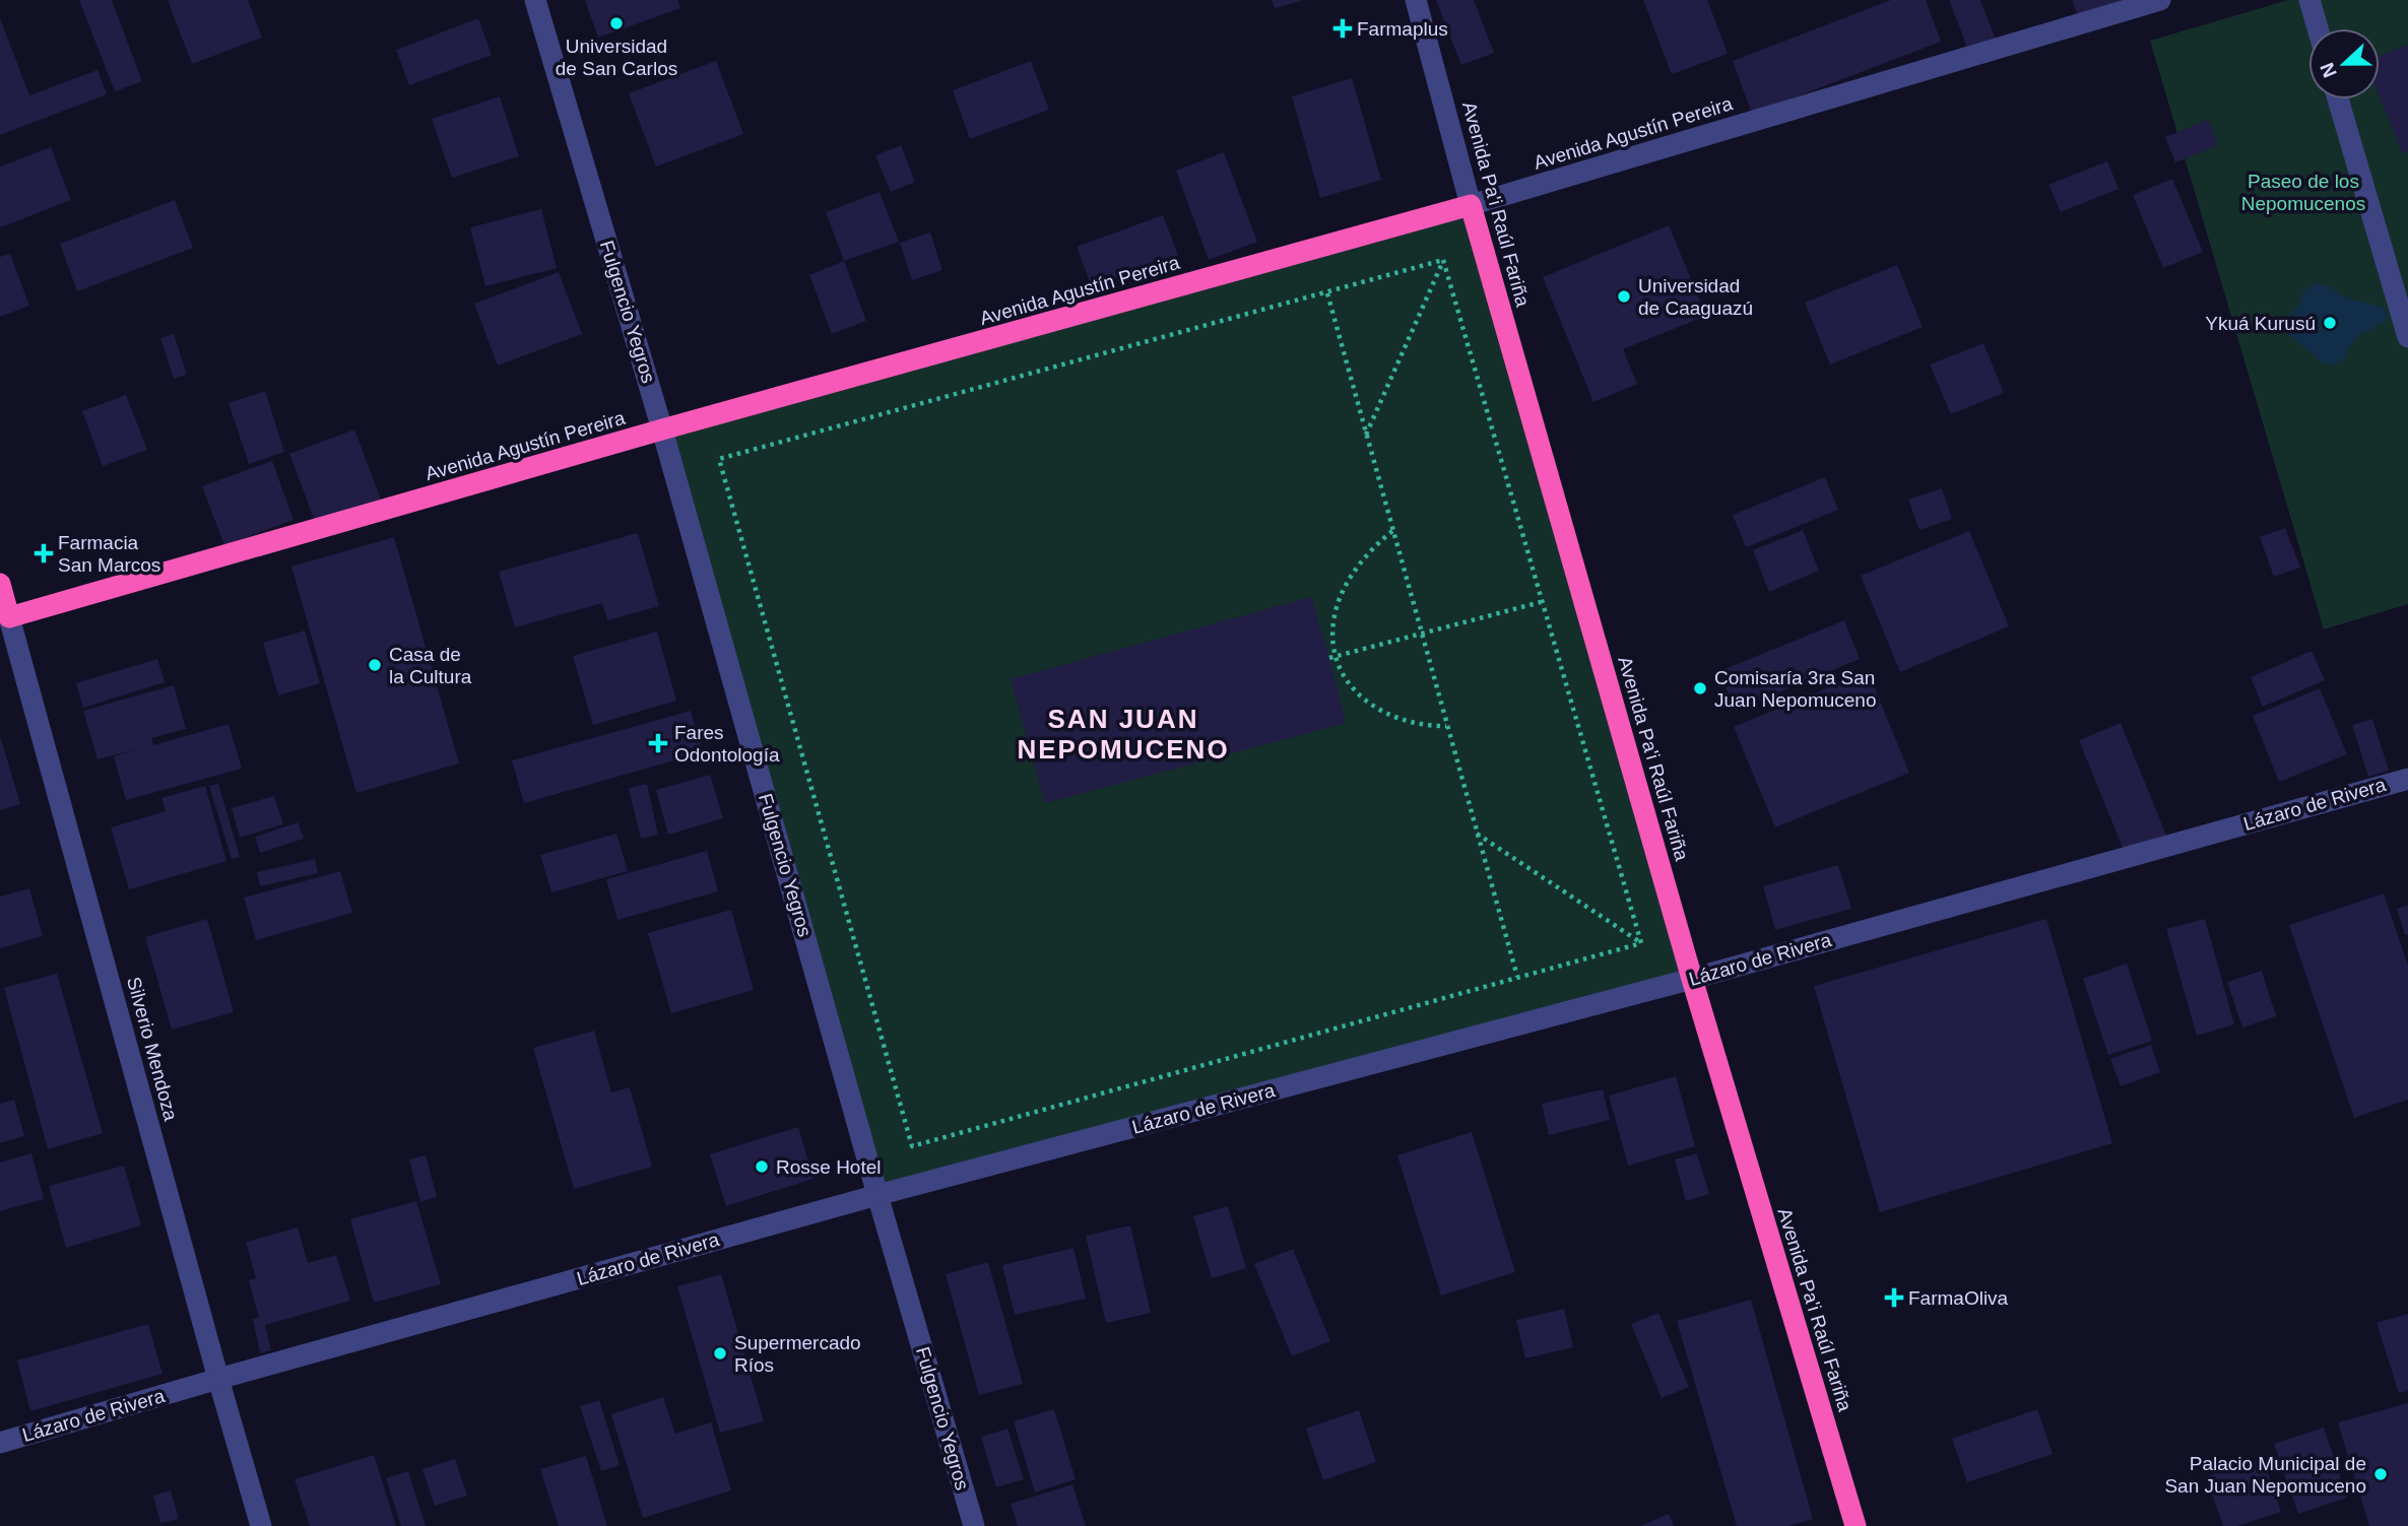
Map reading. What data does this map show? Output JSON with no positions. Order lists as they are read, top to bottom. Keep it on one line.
{"streets":{"highway":["Avenida Agustín Pereira","Avenida Pa'i Raúl Fariña","Silverio Mendoza"],"street":["Fulgencio Yegros","Lázaro de Rivera"]},"crossings":[["Avenida Agustín Pereira","Avenida Pa'i Raúl Fariña"],["Avenida Agustín Pereira","Fulgencio Yegros"],["Avenida Agustín Pereira","Silverio Mendoza"],["Avenida Pa'i Raúl Fariña","Lázaro de Rivera"],["Fulgencio Yegros","Lázaro de Rivera"],["Lázaro de Rivera","Silverio Mendoza"]],"districts":["SAN JUAN NEPOMUCENO"],"parks":["Paseo de los Nepomucenos"],"places":{"other":["Universidad de San Carlos","Universidad de Caaguazú","Ykuá Kurusú","Casa de la Cultura","Comisaría 3ra San Juan Nepomuceno","Rosse Hotel","Supermercado Ríos","Palacio Municipal de San Juan Nepomuceno"],"health":["Farmaplus","Farmacia San Marcos","Fares Odontología","FarmaOliva"]},"north":"left"}
